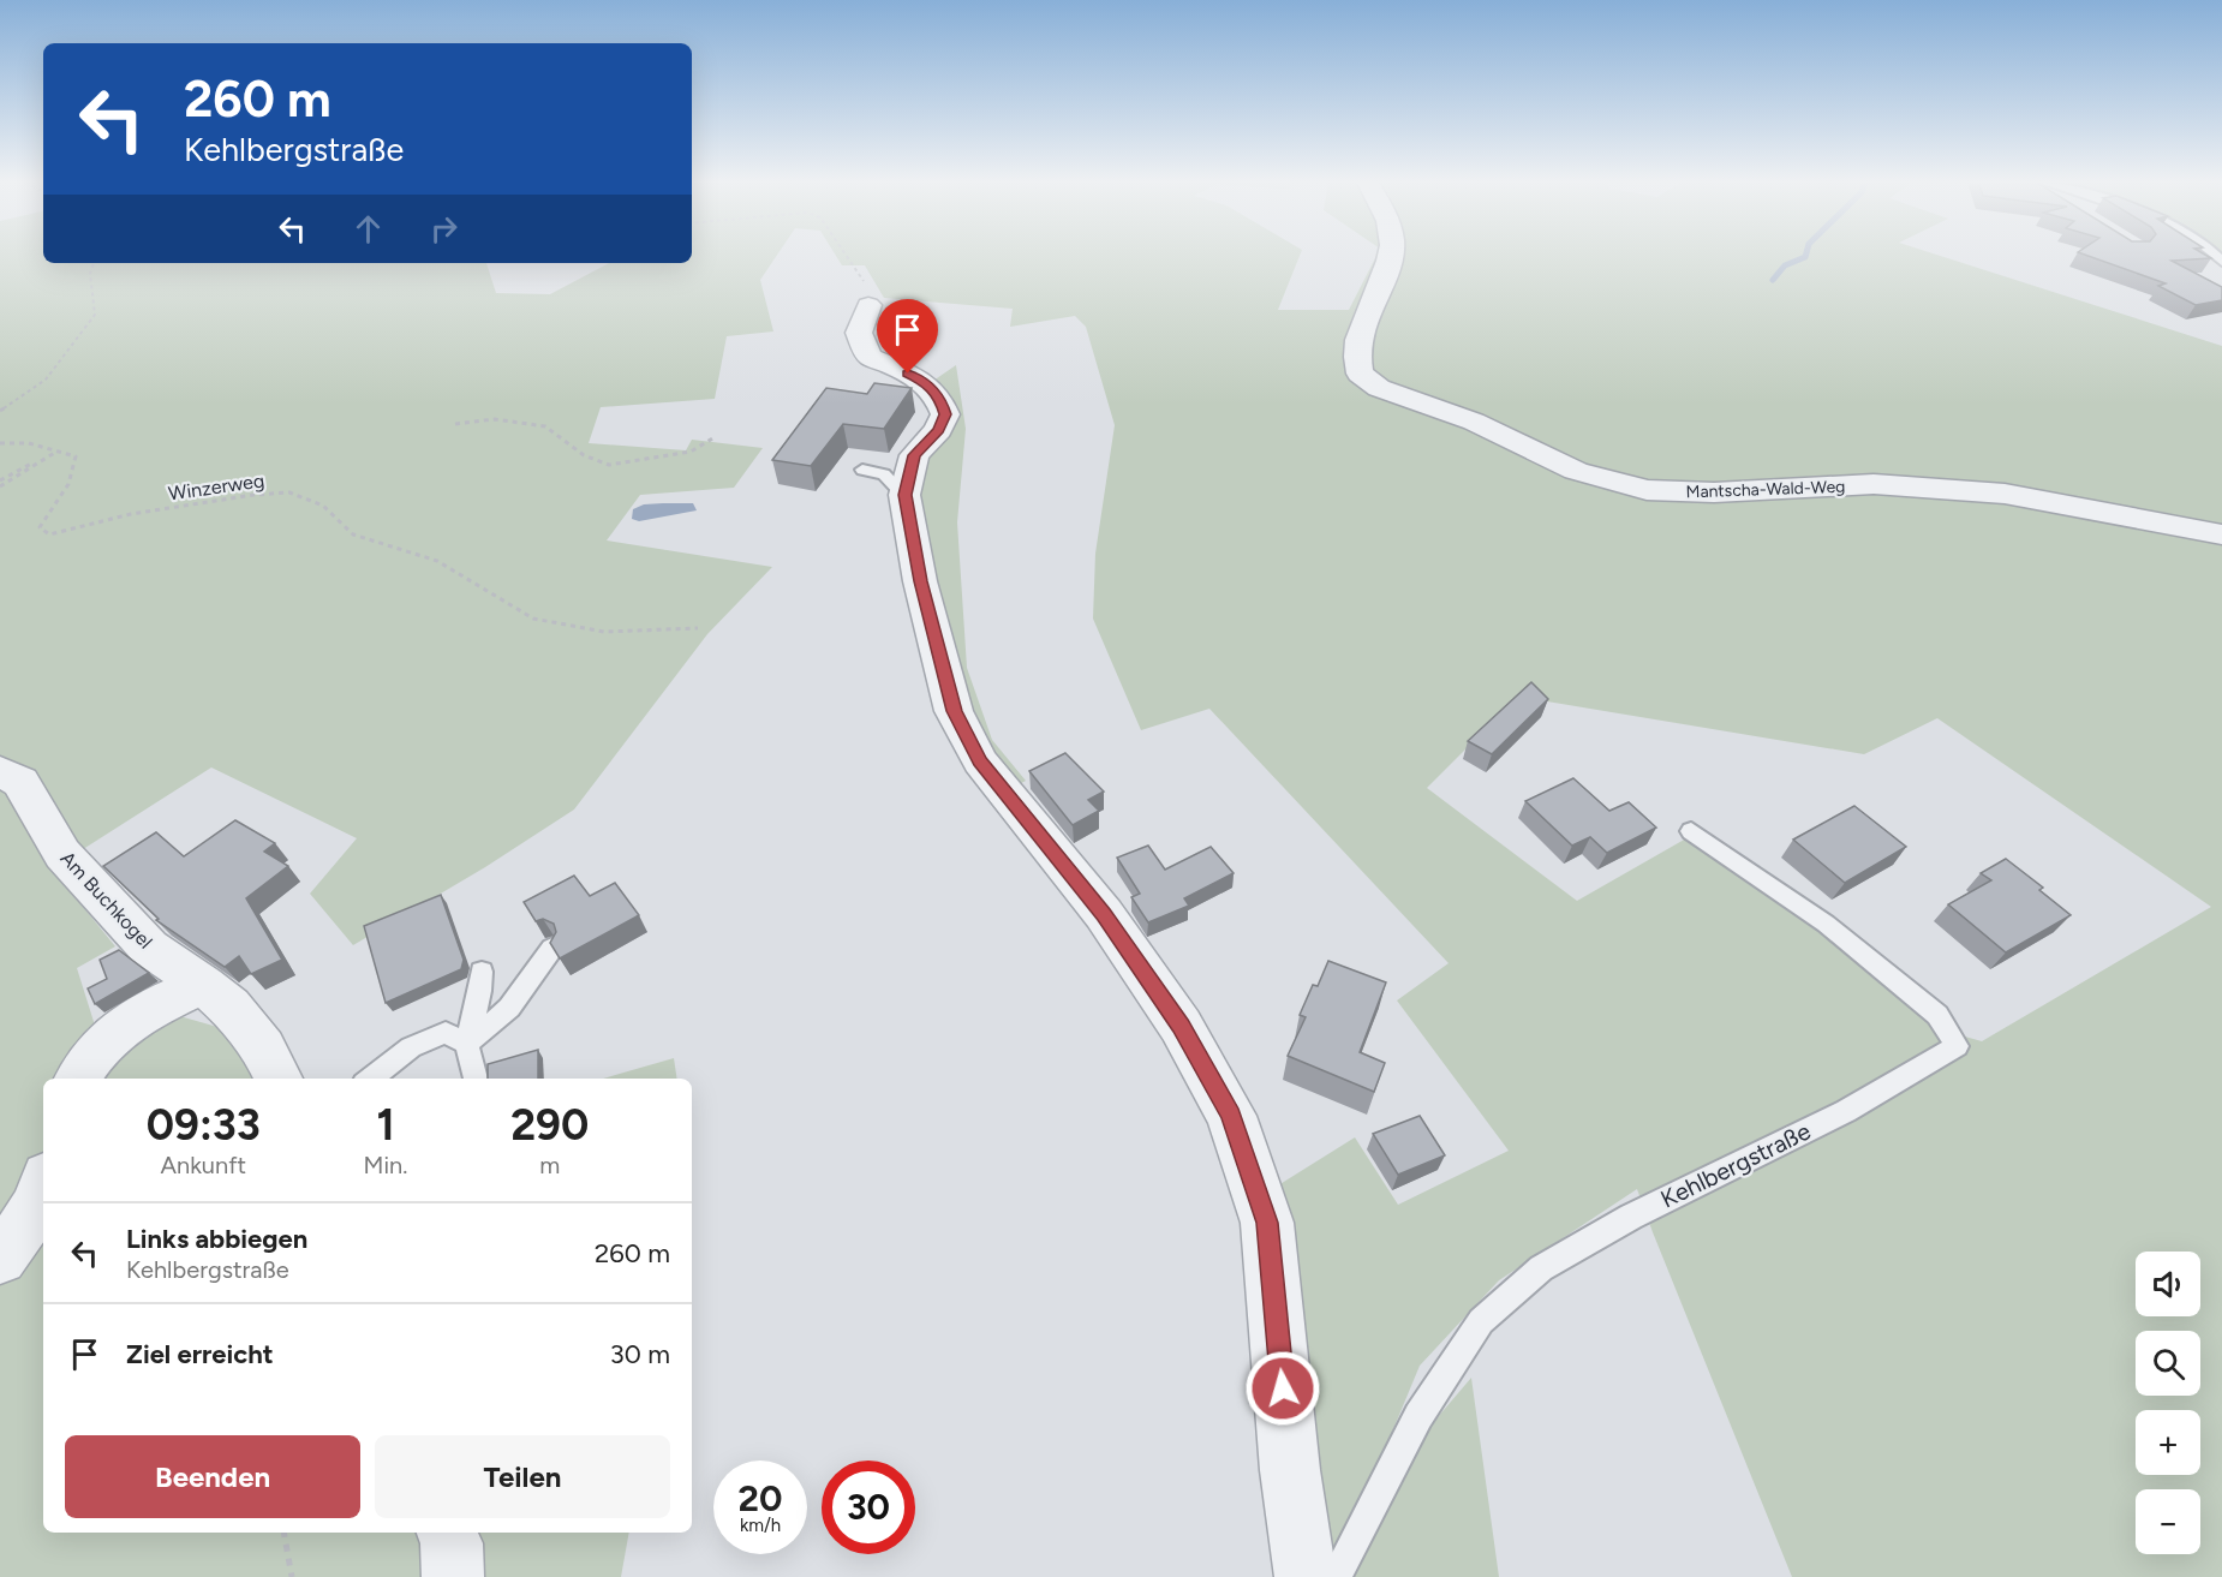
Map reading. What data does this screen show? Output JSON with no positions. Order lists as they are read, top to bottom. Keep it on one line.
{"streets":{"street":["Mantscha-Wald-Weg","Am Buchkogel"],"lane":["Kehlbergstraße"],"path":["Winzerweg"]},"page":{"turn":["260 m","Kehlbergstraße"],"eta":["09:33","Ankunft","1","Min.","290","m"],"list":[{"name":"Links abbiegen","note":"Kehlbergstraße","value":"260 m"},{"name":"Ziel erreicht","value":"30 m"}],"map_buttons":["+","−"],"buttons":["Beenden","Teilen"],"speed":"20 km/h","limit":"30"}}
